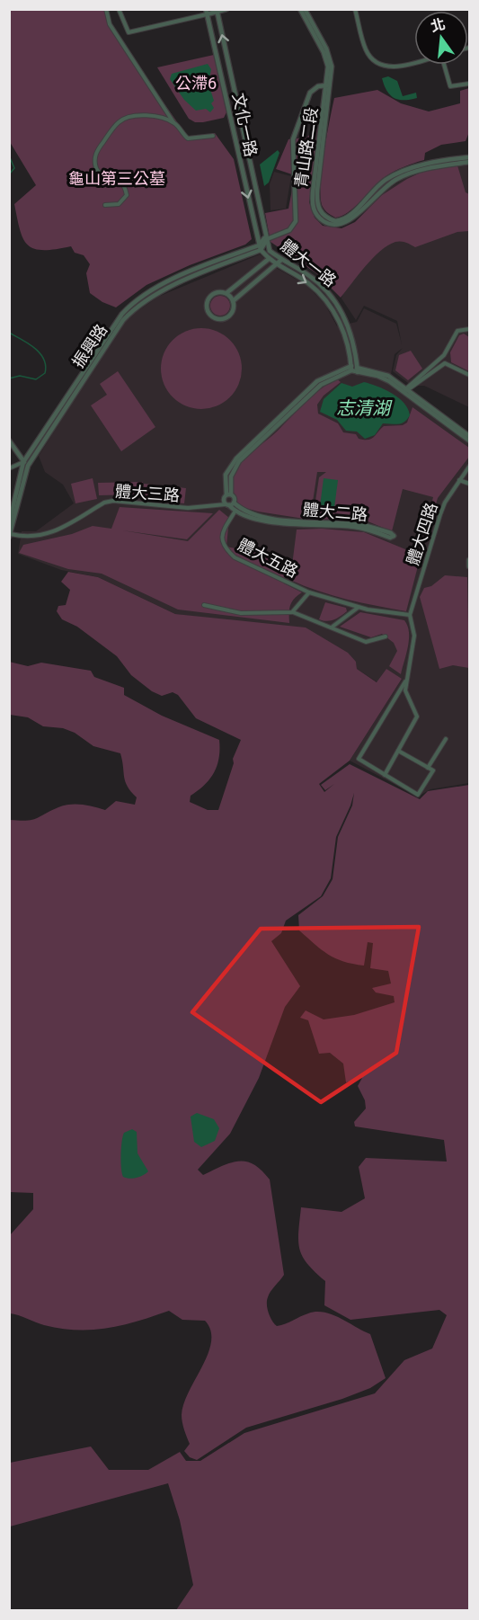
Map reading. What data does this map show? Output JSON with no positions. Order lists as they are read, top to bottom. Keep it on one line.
{"streets":{"street":["文化一路","青山路二段","體大一路","振興路","體大三路","體大二路","體大四路","體大五路"]},"crossings":[["文化一路","體大一路"],["文化一路","振興路"],["體大一路","振興路"],["振興路","體大三路"],["體大三路","體大二路"],["體大二路","體大五路"],["體大四路","體大五路"]],"water":["志清湖"],"parks":["公滯6","龜山第三公墓"],"north":"top"}
